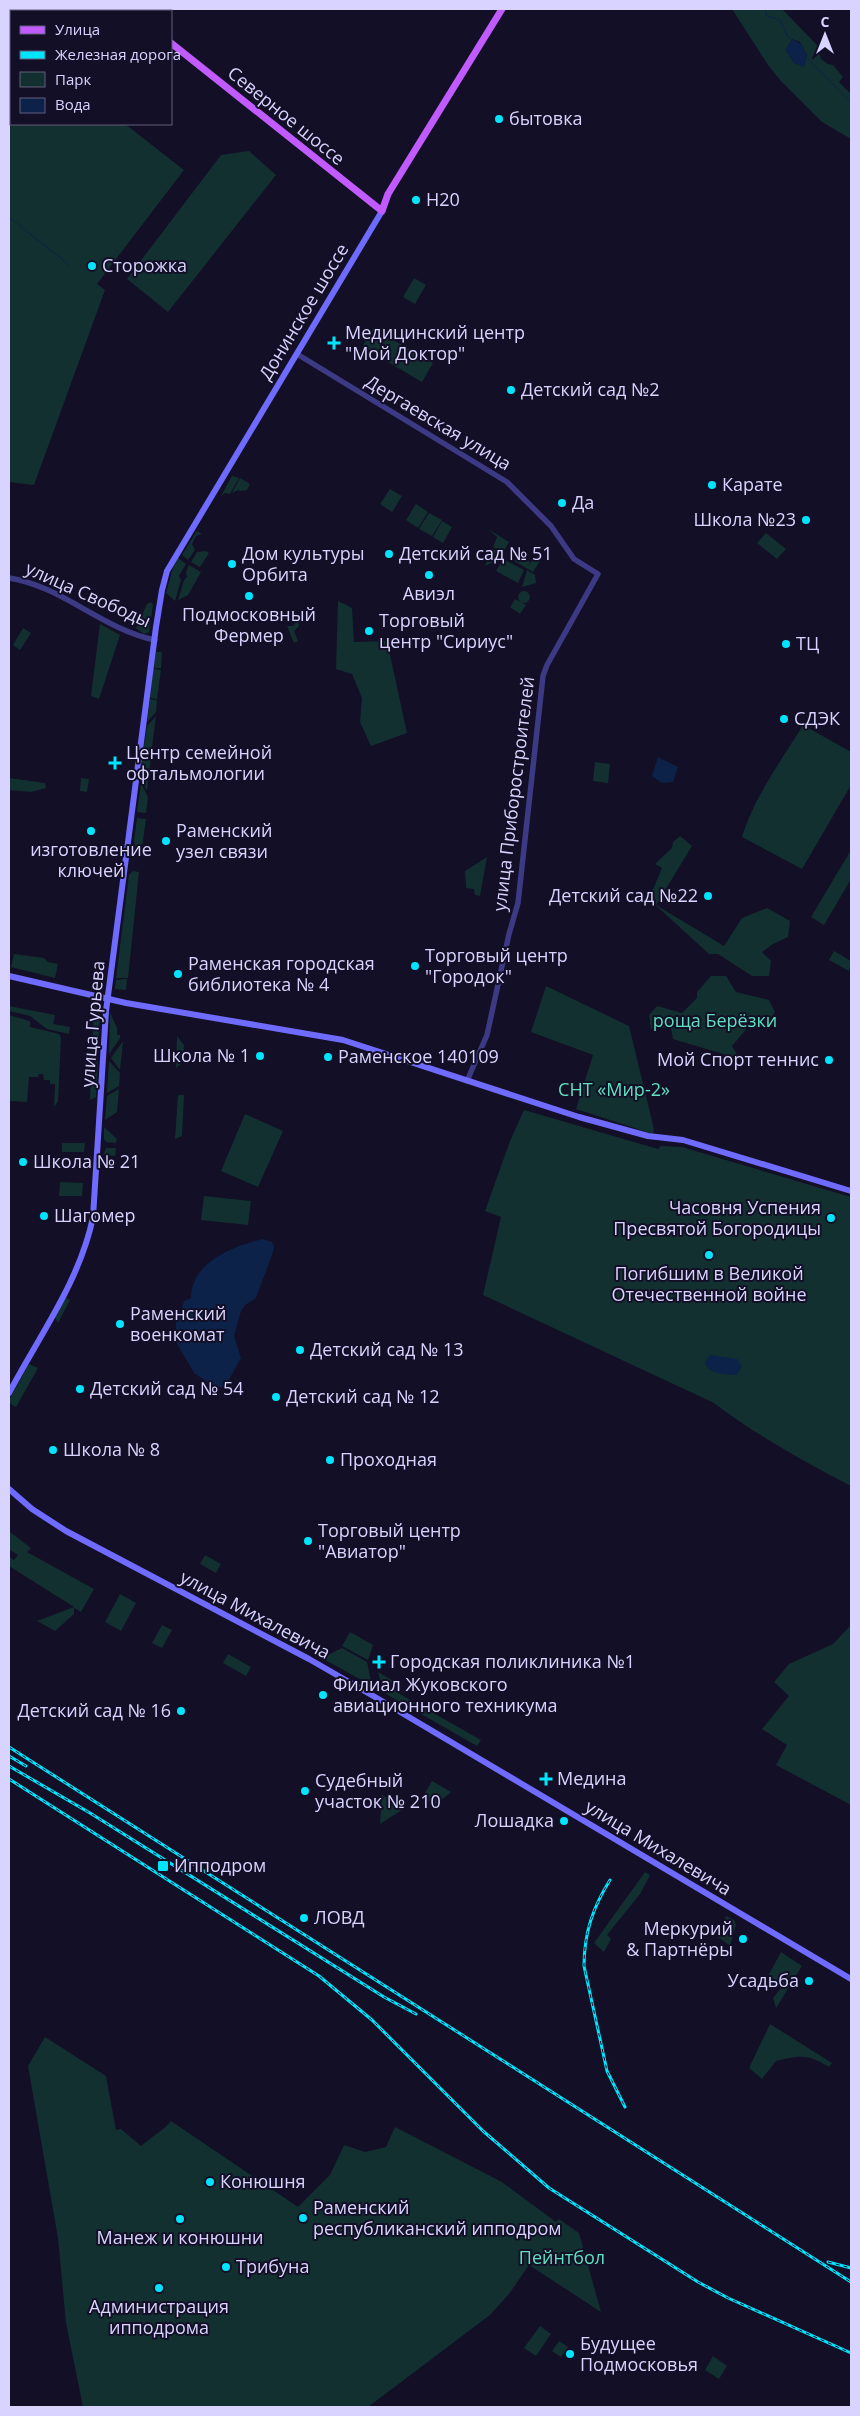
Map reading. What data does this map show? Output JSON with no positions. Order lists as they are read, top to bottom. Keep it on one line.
{"streets":{"main road":["Северное шоссе","Донинское шоссе","улица Гурьева","улица Михалевича"],"street":["Дергаевская улица","улица Свободы","улица Приборостроителей"]},"crossings":[["Северное шоссе","Донинское шоссе"],["Донинское шоссе","Дергаевская улица"],["Донинское шоссе","улица Свободы"],["Донинское шоссе","улица Гурьева"],["Дергаевская улица","улица Приборостроителей"],["улица Свободы","улица Гурьева"]],"parks":["роща Берёзки","СНТ «Мир-2»","Пейнтбол"],"places":{"other":["бытовка","H20","Сторожка","Детский сад №2","Карате","Да","Школа №23","Детский сад № 51","Дом культуры Орбита","Авиэл","Подмосковный Фермер","Торговый центр \"Сириус\"","ТЦ","СДЭК","изготовление ключей","Раменский узел связи","Детский сад №22","Торговый центр \"Городок\"","Раменская городская библиотека № 4","Школа № 1","Раменское 140109","Мой Спорт теннис","Школа № 21","Шагомер","Часовня Успения Пресвятой Богородицы","Погибшим в Великой Отечественной войне","Раменский военкомат","Детский сад № 13","Детский сад № 54","Детский сад № 12","Школа № 8","Проходная","Торговый центр \"Авиатор\"","Филиал Жуковского авиационного техникума","Детский сад № 16","Судебный участок № 210","Лошадка","ЛОВД","Меркурий & Партнёры","Усадьба","Конюшня","Раменский республиканский ипподром","Манеж и конюшни","Трибуна","Администрация ипподрома","Будущее Подмосковья"],"health":["Медицинский центр \"Мой Доктор\"","Центр семейной офтальмологии","Городская поликлиника №1","Медина"],"transit":["Ипподром"]},"legend":["Улица","Железная дорога","Парк","Вода"],"north":"top"}
